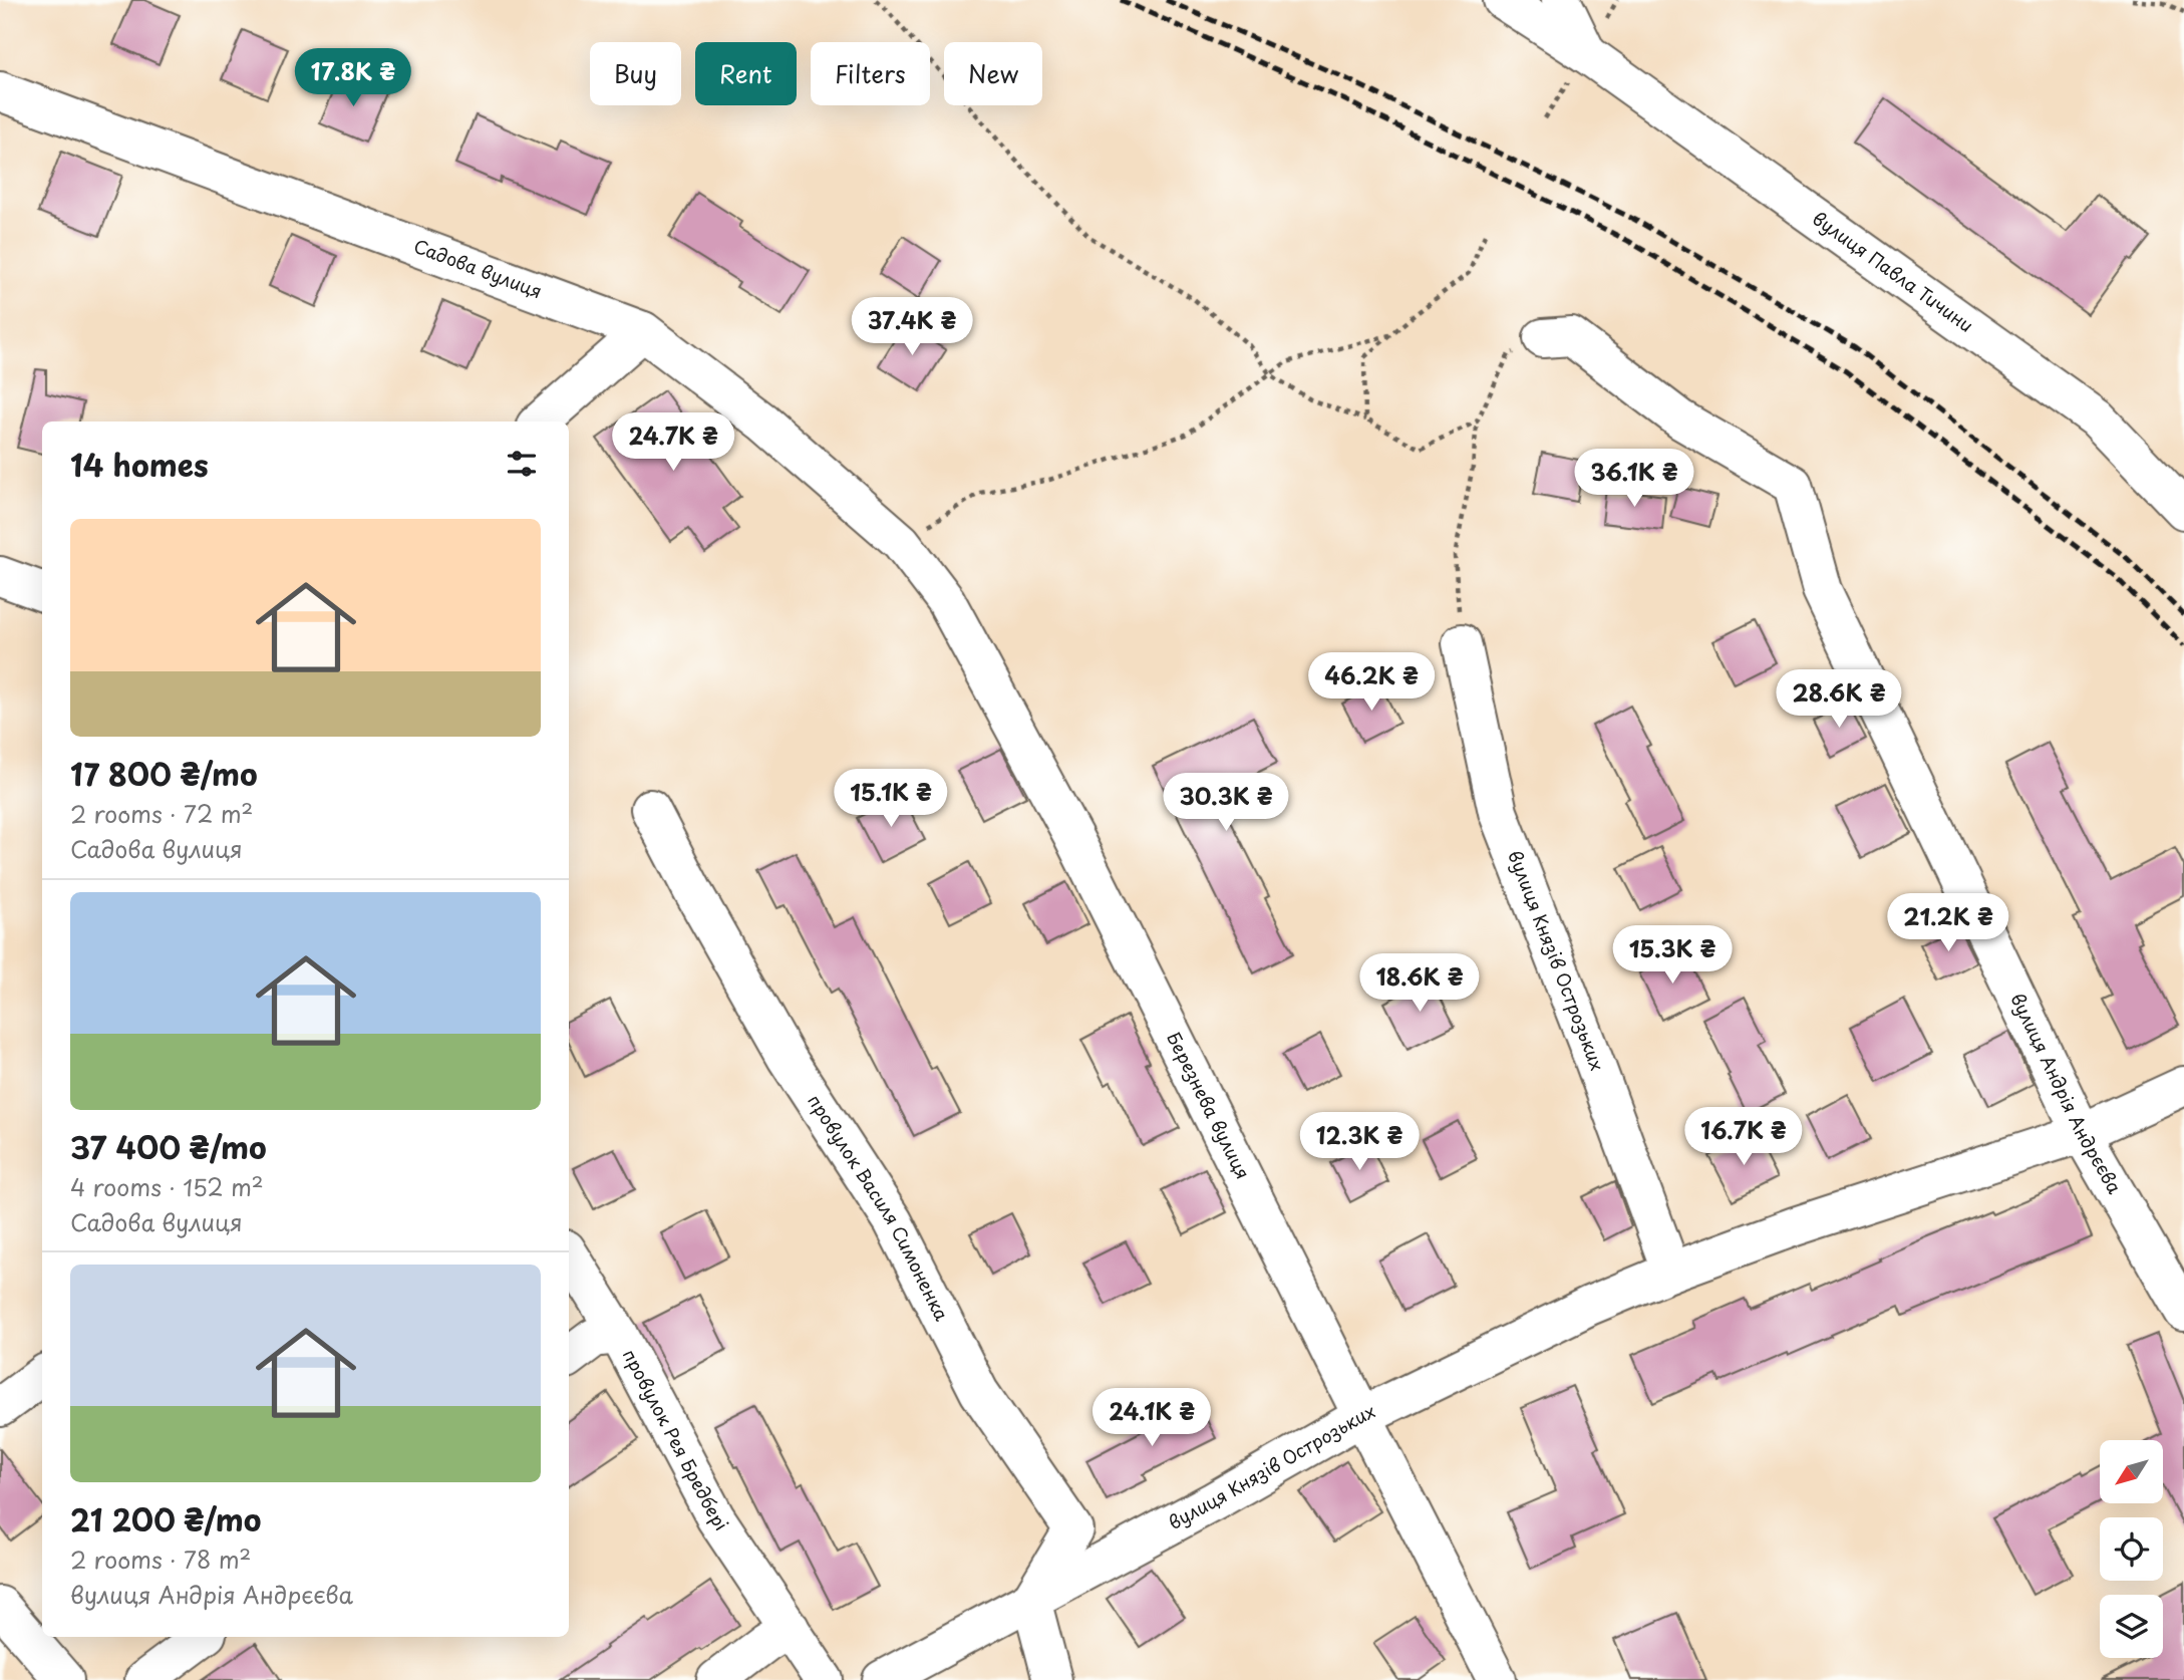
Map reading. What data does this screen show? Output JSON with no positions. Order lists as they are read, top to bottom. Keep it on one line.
{"streets":{"street":["Садова вулиця","вулиця Павла Тичини","вулиця Князів Острозьких","вулиця Андрія Андрєєва","Березнева вулиця","провулок Василя Симоненка","провулок Рея Бредбері"]},"crossings":[["Садова вулиця","Березнева вулиця"],["вулиця Князів Острозьких","вулиця Андрія Андрєєва"],["вулиця Князів Острозьких","Березнева вулиця"],["вулиця Князів Острозьких","провулок Василя Симоненка"]],"north":"bottom left","page":{"chip":["Buy","Rent","Filters","New"],"price":["17.8K ₴","37.4K ₴","24.7K ₴","36.1K ₴","46.2K ₴","28.6K ₴","15.1K ₴","30.3K ₴","21.2K ₴","15.3K ₴","18.6K ₴","16.7K ₴","12.3K ₴","24.1K ₴"],"heading":"14 homes","list":[{"name":"17 800 ₴/mo","note":"2 rooms · 72 m² · Садова вулиця"},{"name":"37 400 ₴/mo","note":"4 rooms · 152 m² · Садова вулиця"},{"name":"21 200 ₴/mo","note":"2 rooms · 78 m² · вулиця Андрія Андрєєва"}]}}
